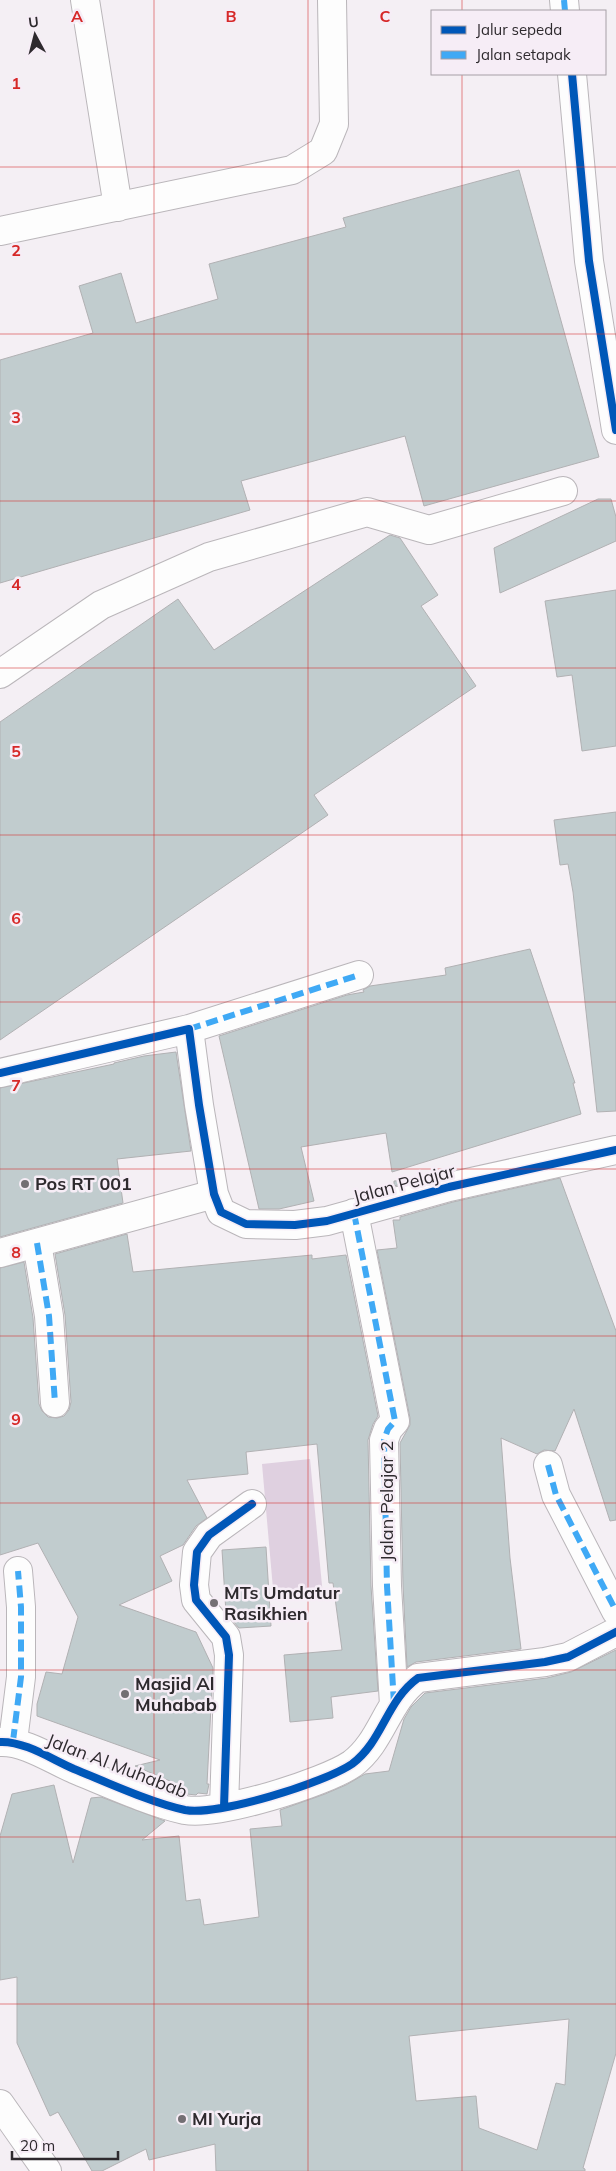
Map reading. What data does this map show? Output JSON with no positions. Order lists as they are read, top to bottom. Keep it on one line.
{"streets":{"street":["Jalan Pelajar","Jalan Pelajar 2","Jalan Al Muhabab"]},"crossings":[["Jalan Pelajar","Jalan Pelajar 2"],["Jalan Pelajar 2","Jalan Al Muhabab"]],"places":["Pos RT 001","MTs Umdatur Rasikhien","Masjid Al Muhabab","MI Yurja"],"legend":["Jalur sepeda","Jalan setapak"],"scale_bar":"20 m","north":"top","grid":{"columns":["A","B","C"],"rows":["1","2","3","4","5","6","7","8","9"]}}
